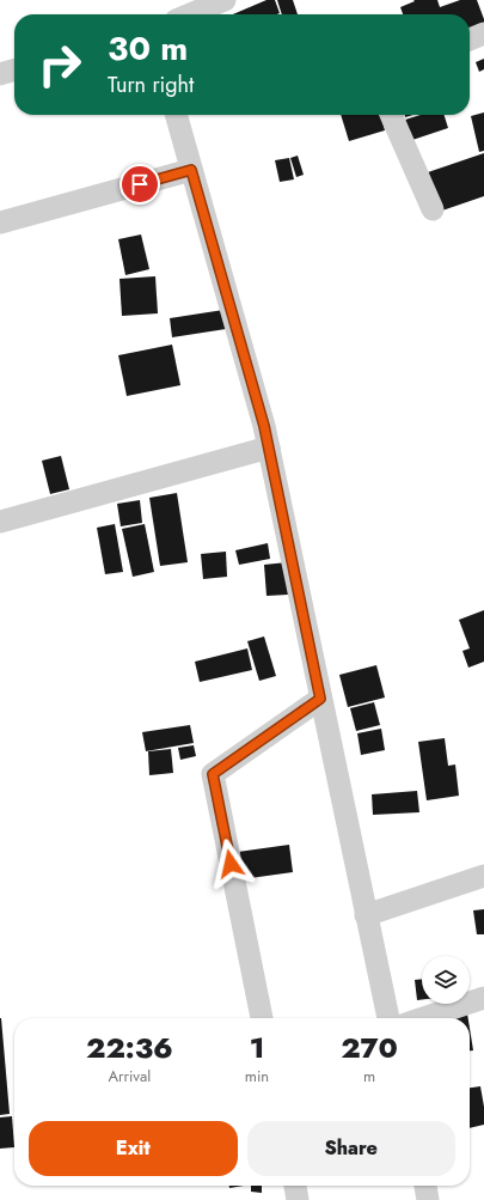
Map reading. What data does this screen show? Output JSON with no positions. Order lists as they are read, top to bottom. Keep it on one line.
{"page":{"turn":["30 m","Turn right"],"eta":["22:36","Arrival","1","min","270","m"],"buttons":["Exit","Share"]}}
